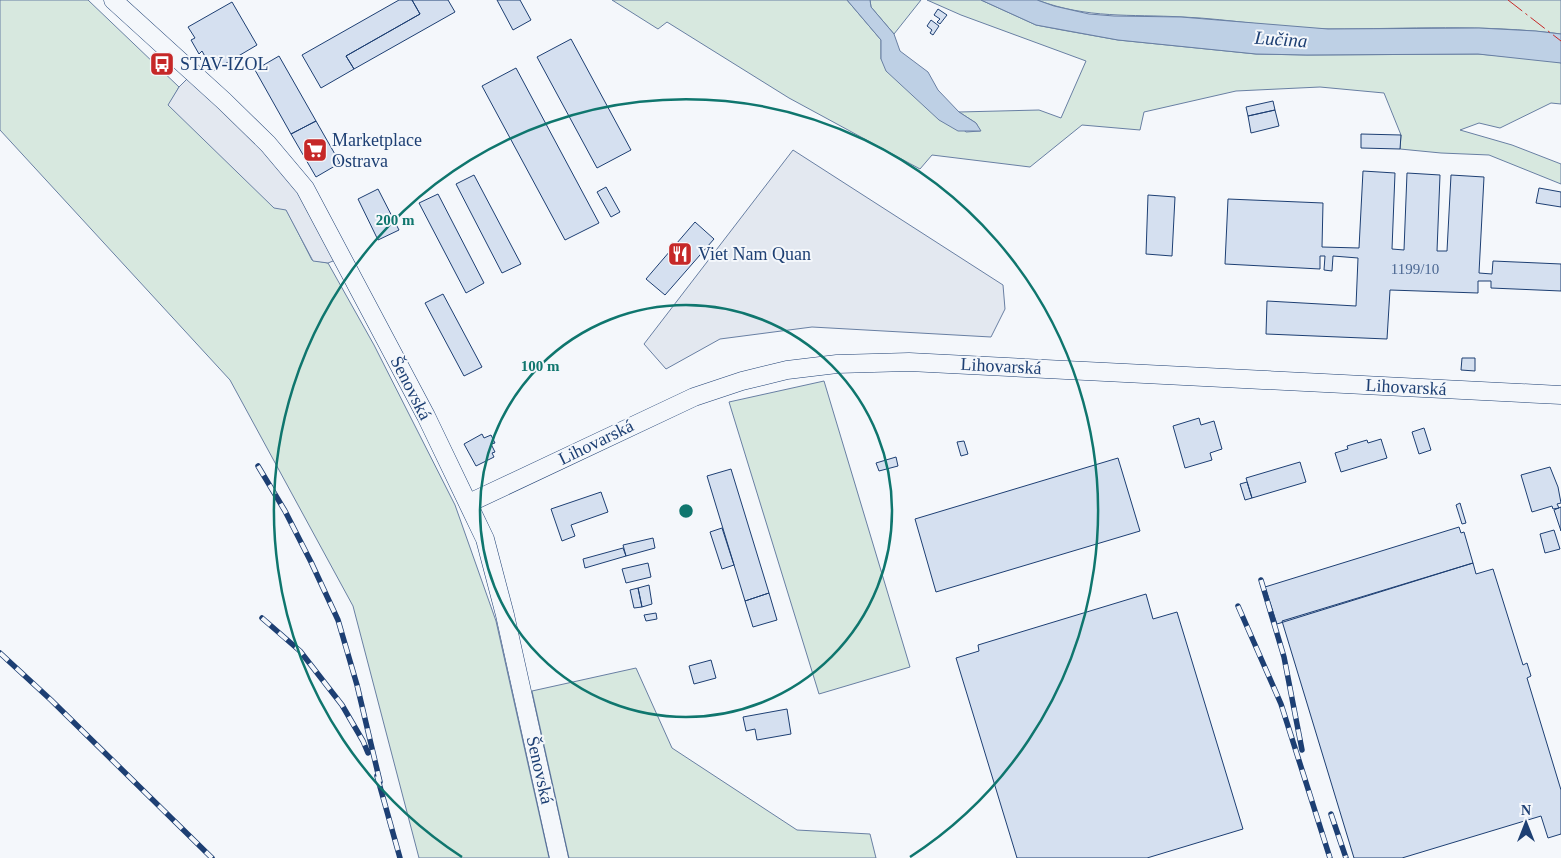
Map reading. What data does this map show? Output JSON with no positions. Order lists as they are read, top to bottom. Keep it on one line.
{"streets":{"street":["Lihovarská","Šenovská"]},"crossings":[["Lihovarská","Šenovská"]],"water":["Lučina"],"places":{"bus stop":["STAV-IZOL"],"supermarket":["Marketplace Ostrava"],"restaurant":["Viet Nam Quan"]},"house_numbers":["1199/10"],"north":"top","rings":["200 m","100 m"]}
